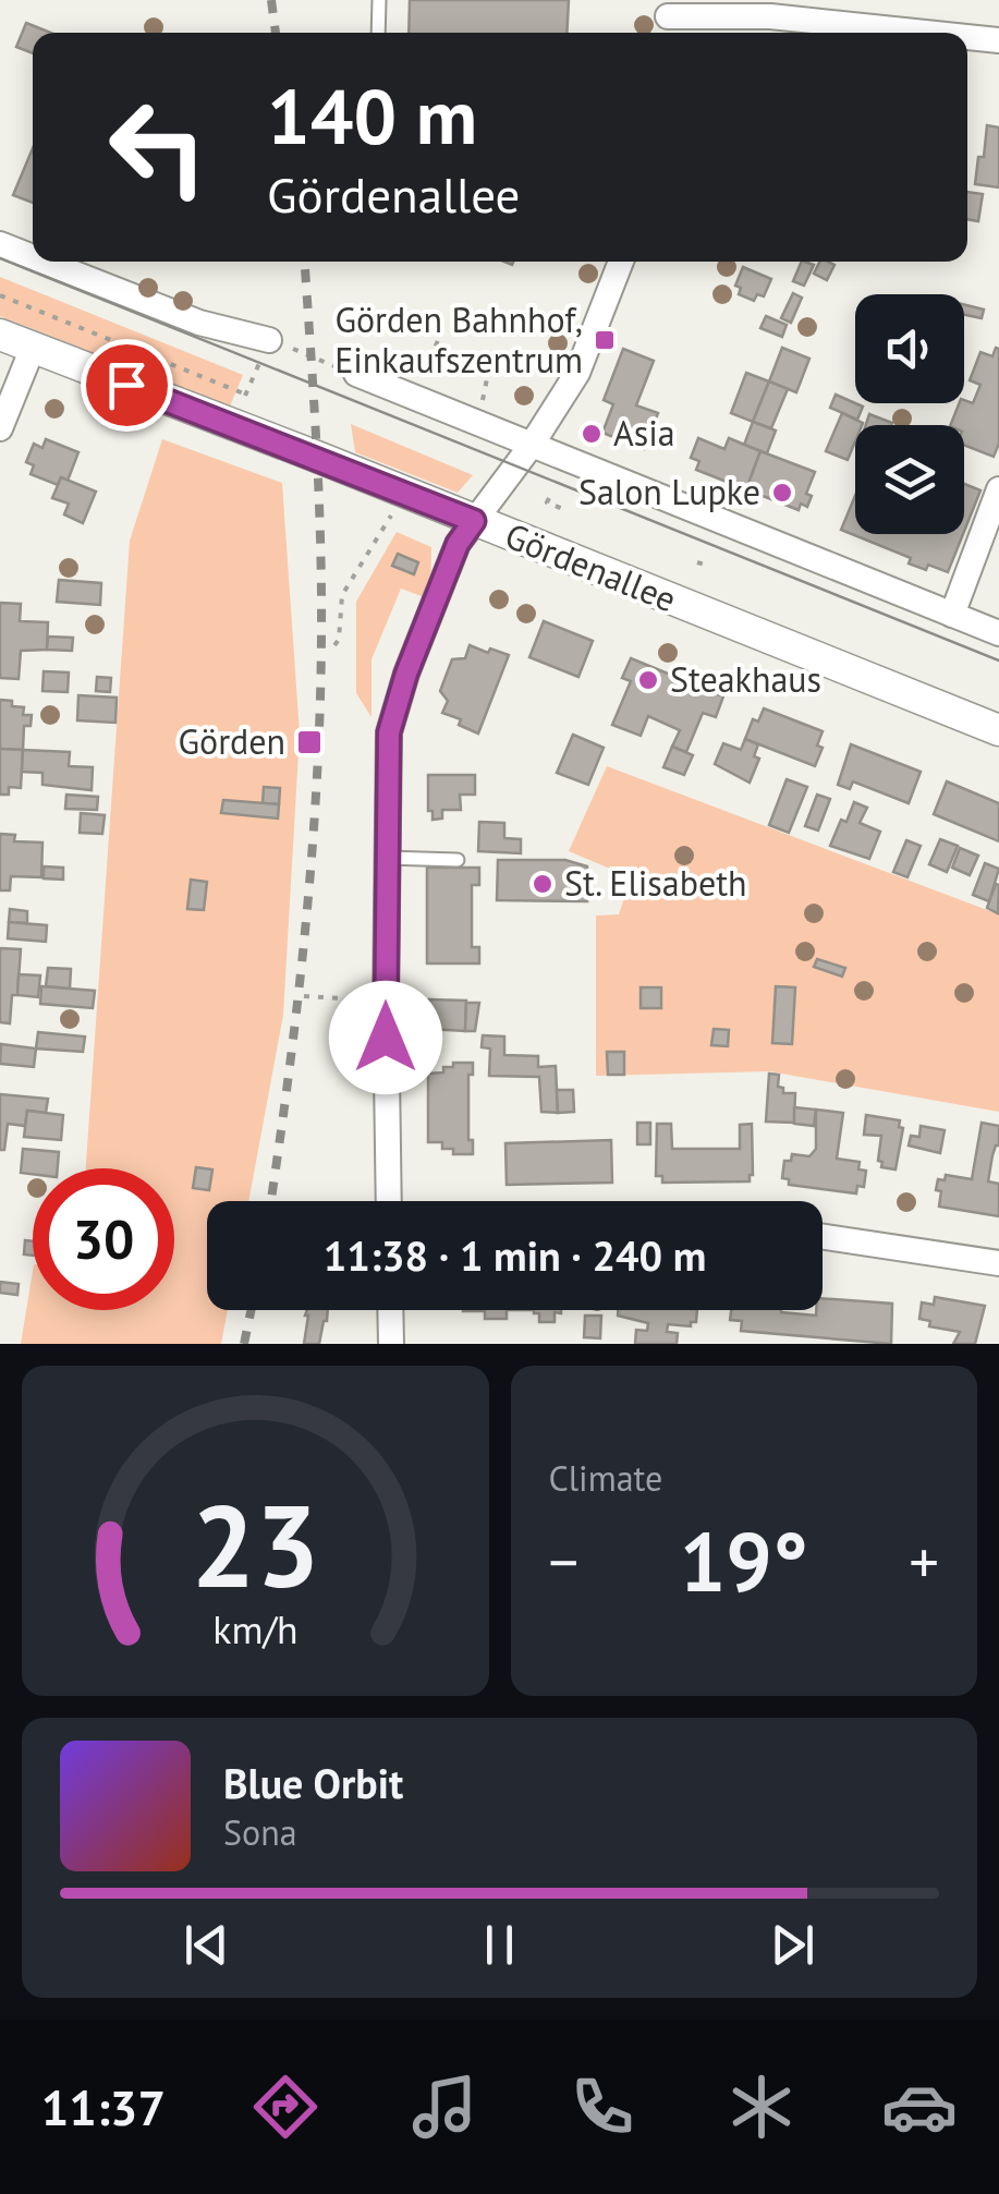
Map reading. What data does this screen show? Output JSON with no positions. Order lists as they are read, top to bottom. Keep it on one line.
{"streets":{"street":["Gördenallee"]},"places":{"transit":["Görden Bahnhof, Einkaufszentrum","Görden"],"other":["Asia","Salon Lupke","Steakhaus","St. Elisabeth"]},"page":{"turn":["140 m","Gördenallee"],"limit":"30","trip":"11:38 · 1 min · 240 m","tile":"Climate","heat":["−","19°","+"],"song":["Blue Orbit","Sona"],"tabs":"11:37","gauge":["23","km/h"]}}
